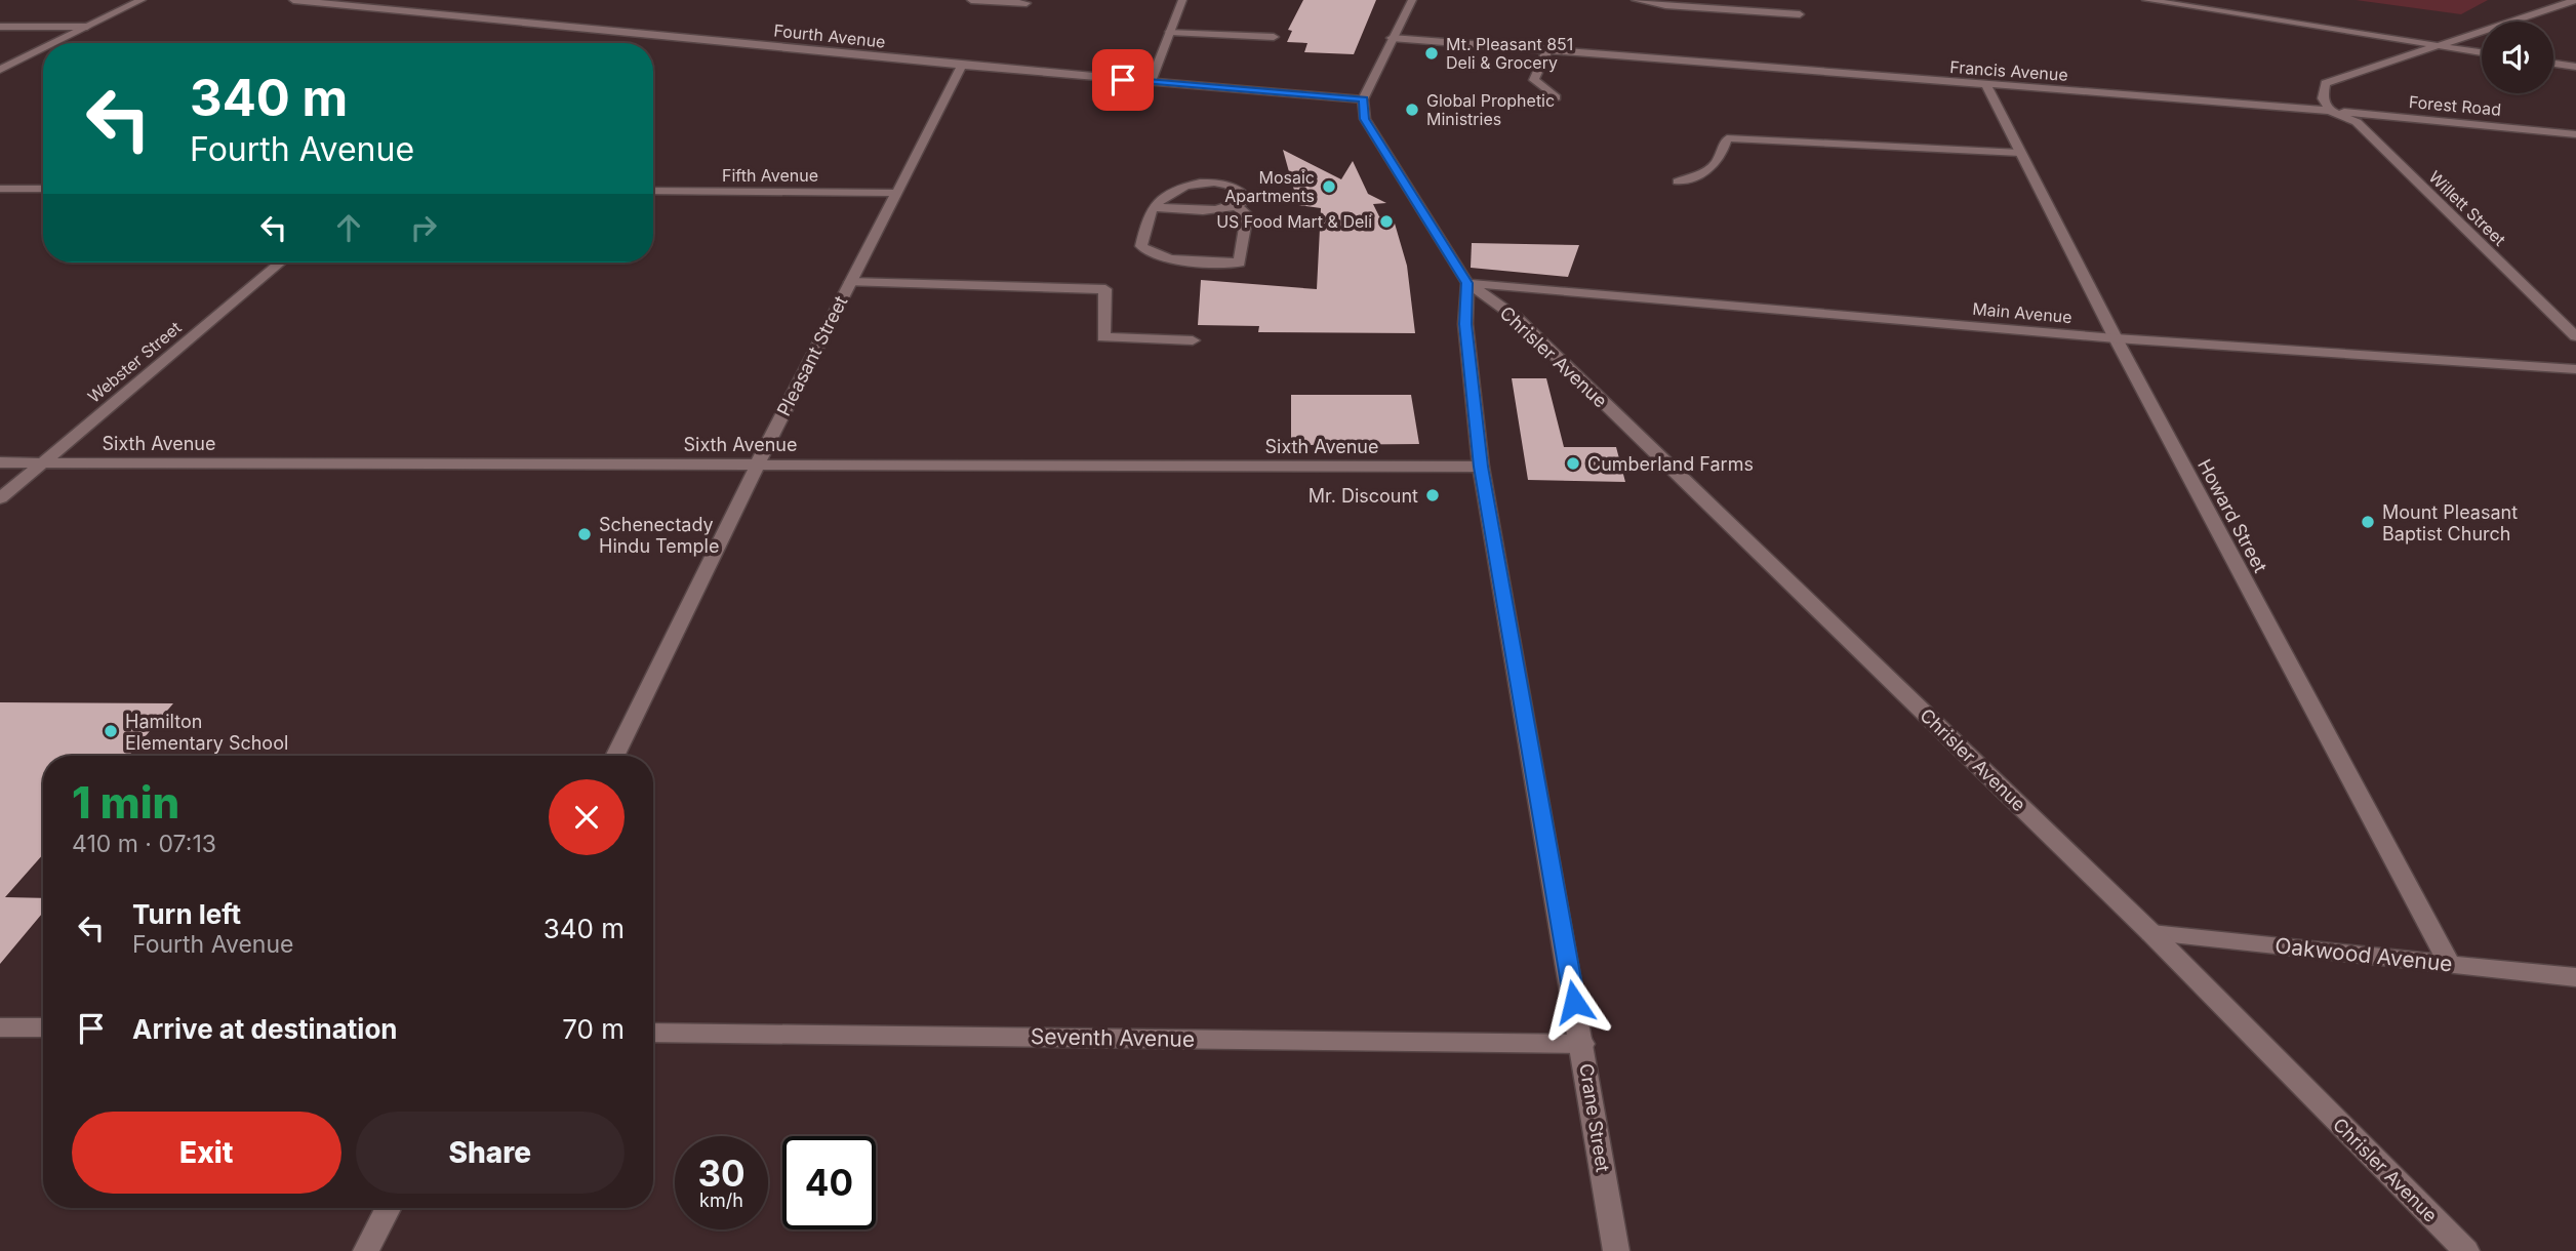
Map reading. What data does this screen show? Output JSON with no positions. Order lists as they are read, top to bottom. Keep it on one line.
{"streets":{"street":["Fourth Avenue","Francis Avenue","Forest Road","Fifth Avenue","Willett Street","Main Avenue","Pleasant Street","Chrisler Avenue","Webster Street","Sixth Avenue","Howard Street","Oakwood Avenue","Seventh Avenue","Crane Street"]},"crossings":[["Fourth Avenue","Pleasant Street"],["Francis Avenue","Forest Road"],["Francis Avenue","Willett Street"],["Francis Avenue","Howard Street"],["Forest Road","Willett Street"],["Fifth Avenue","Pleasant Street"],["Main Avenue","Chrisler Avenue"],["Main Avenue","Howard Street"],["Main Avenue","Crane Street"],["Pleasant Street","Sixth Avenue"],["Chrisler Avenue","Oakwood Avenue"],["Chrisler Avenue","Crane Street"],["Webster Street","Sixth Avenue"],["Sixth Avenue","Crane Street"],["Howard Street","Oakwood Avenue"],["Seventh Avenue","Crane Street"]],"places":["Mt. Pleasant 851 Deli & Grocery","Global Prophetic Ministries","Mosaic Apartments","US Food Mart & Deli","Cumberland Farms","Mr. Discount","Mount Pleasant Baptist Church","Schenectady Hindu Temple","Hamilton Elementary School"],"page":{"turn":["340 m","Fourth Avenue"],"heading":["1 min","410 m · 07:13"],"list":[{"name":"Turn left","note":"Fourth Avenue","value":"340 m"},{"name":"Arrive at destination","value":"70 m"}],"buttons":["Exit","Share"],"speed":"30 km/h","limit":"40"}}
